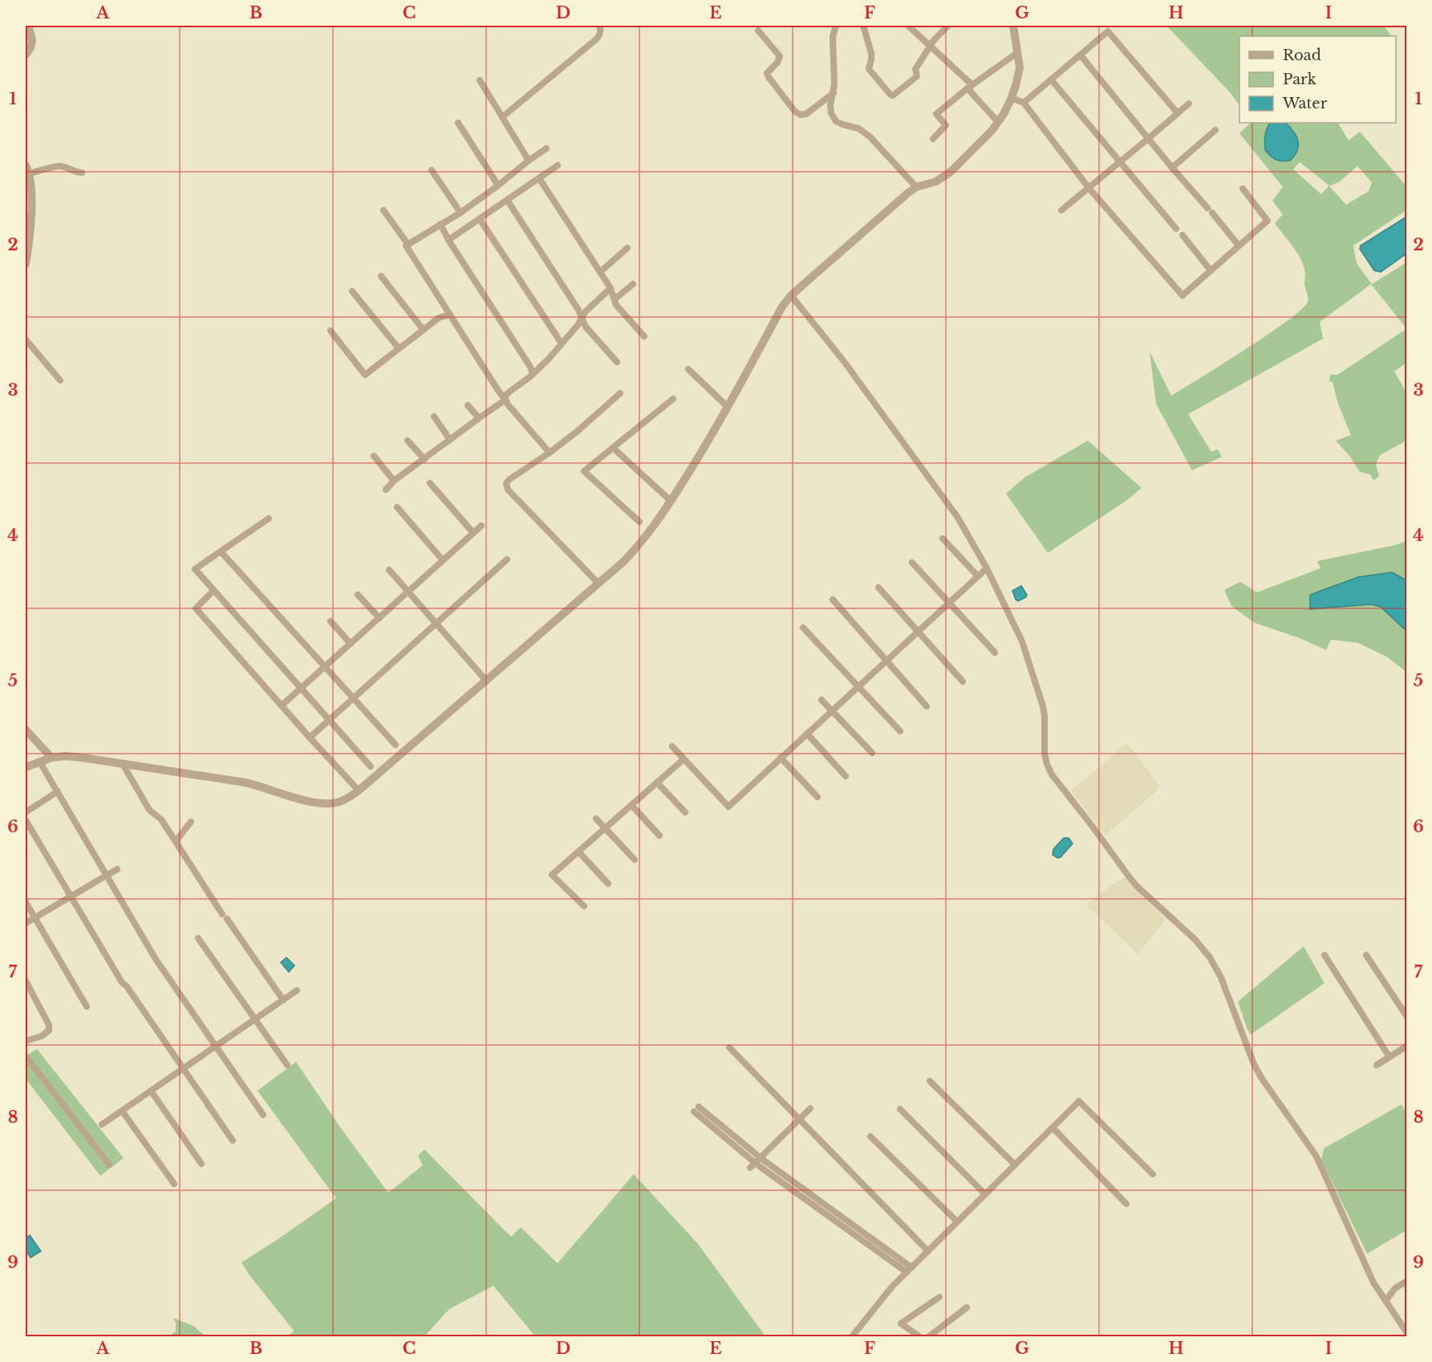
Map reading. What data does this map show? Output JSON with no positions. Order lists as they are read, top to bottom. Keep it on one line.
{"legend":["Road","Park","Water"],"grid":{"columns":["A","B","C","D","E","F","G","H","I"],"rows":["1","2","3","4","5","6","7","8","9"]}}
